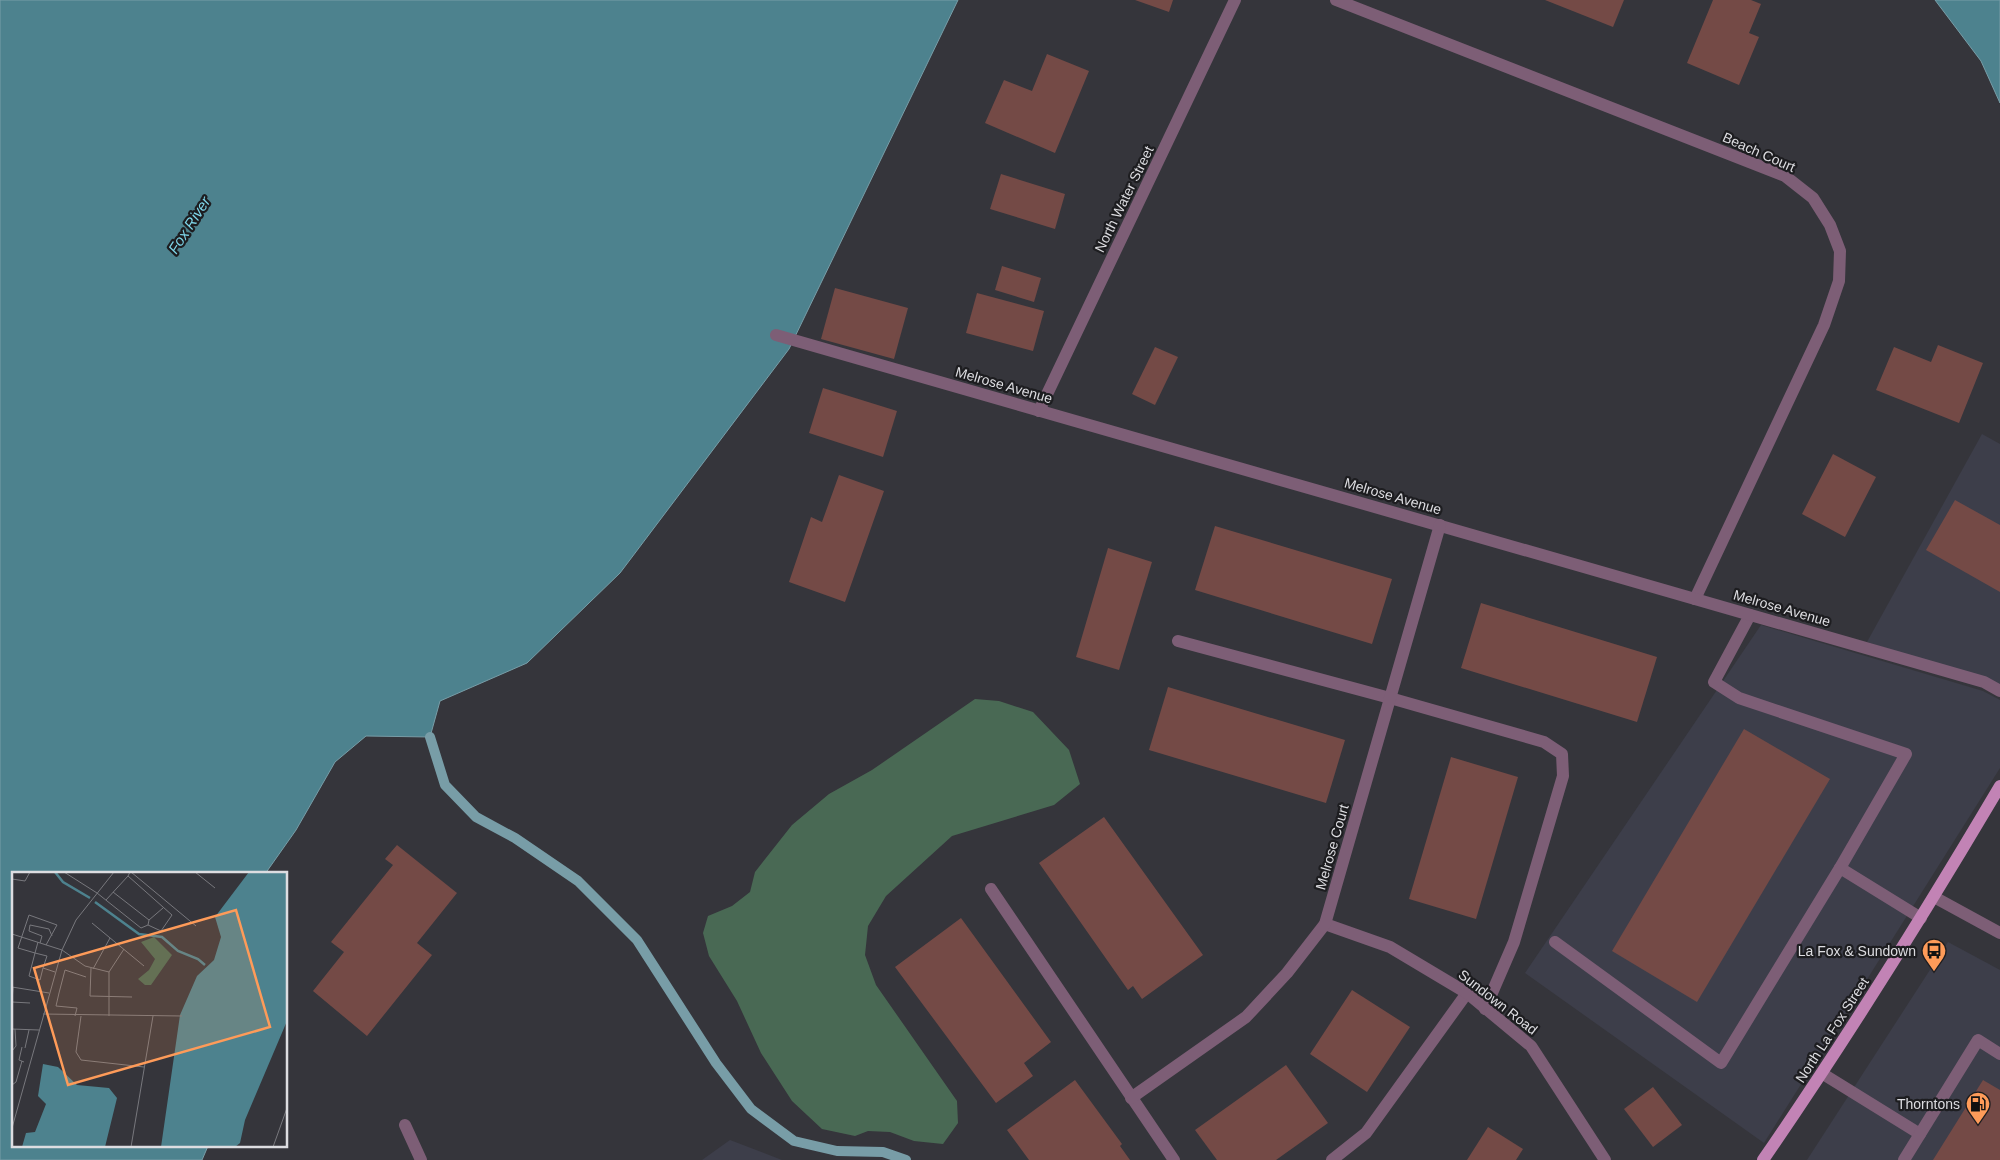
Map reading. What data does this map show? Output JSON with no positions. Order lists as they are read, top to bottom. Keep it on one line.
{"streets":{"main road":["North La Fox Street"],"street":["Beach Court","North Water Street","Melrose Avenue","Melrose Court","Sundown Road"]},"crossings":[["Beach Court","Melrose Avenue"],["North Water Street","Melrose Avenue"],["Melrose Avenue","Melrose Court"],["Melrose Court","Sundown Road"]],"water":["Fox River"],"places":{"bus stop":["La Fox & Sundown"],"fuel station":["Thorntons"]}}
